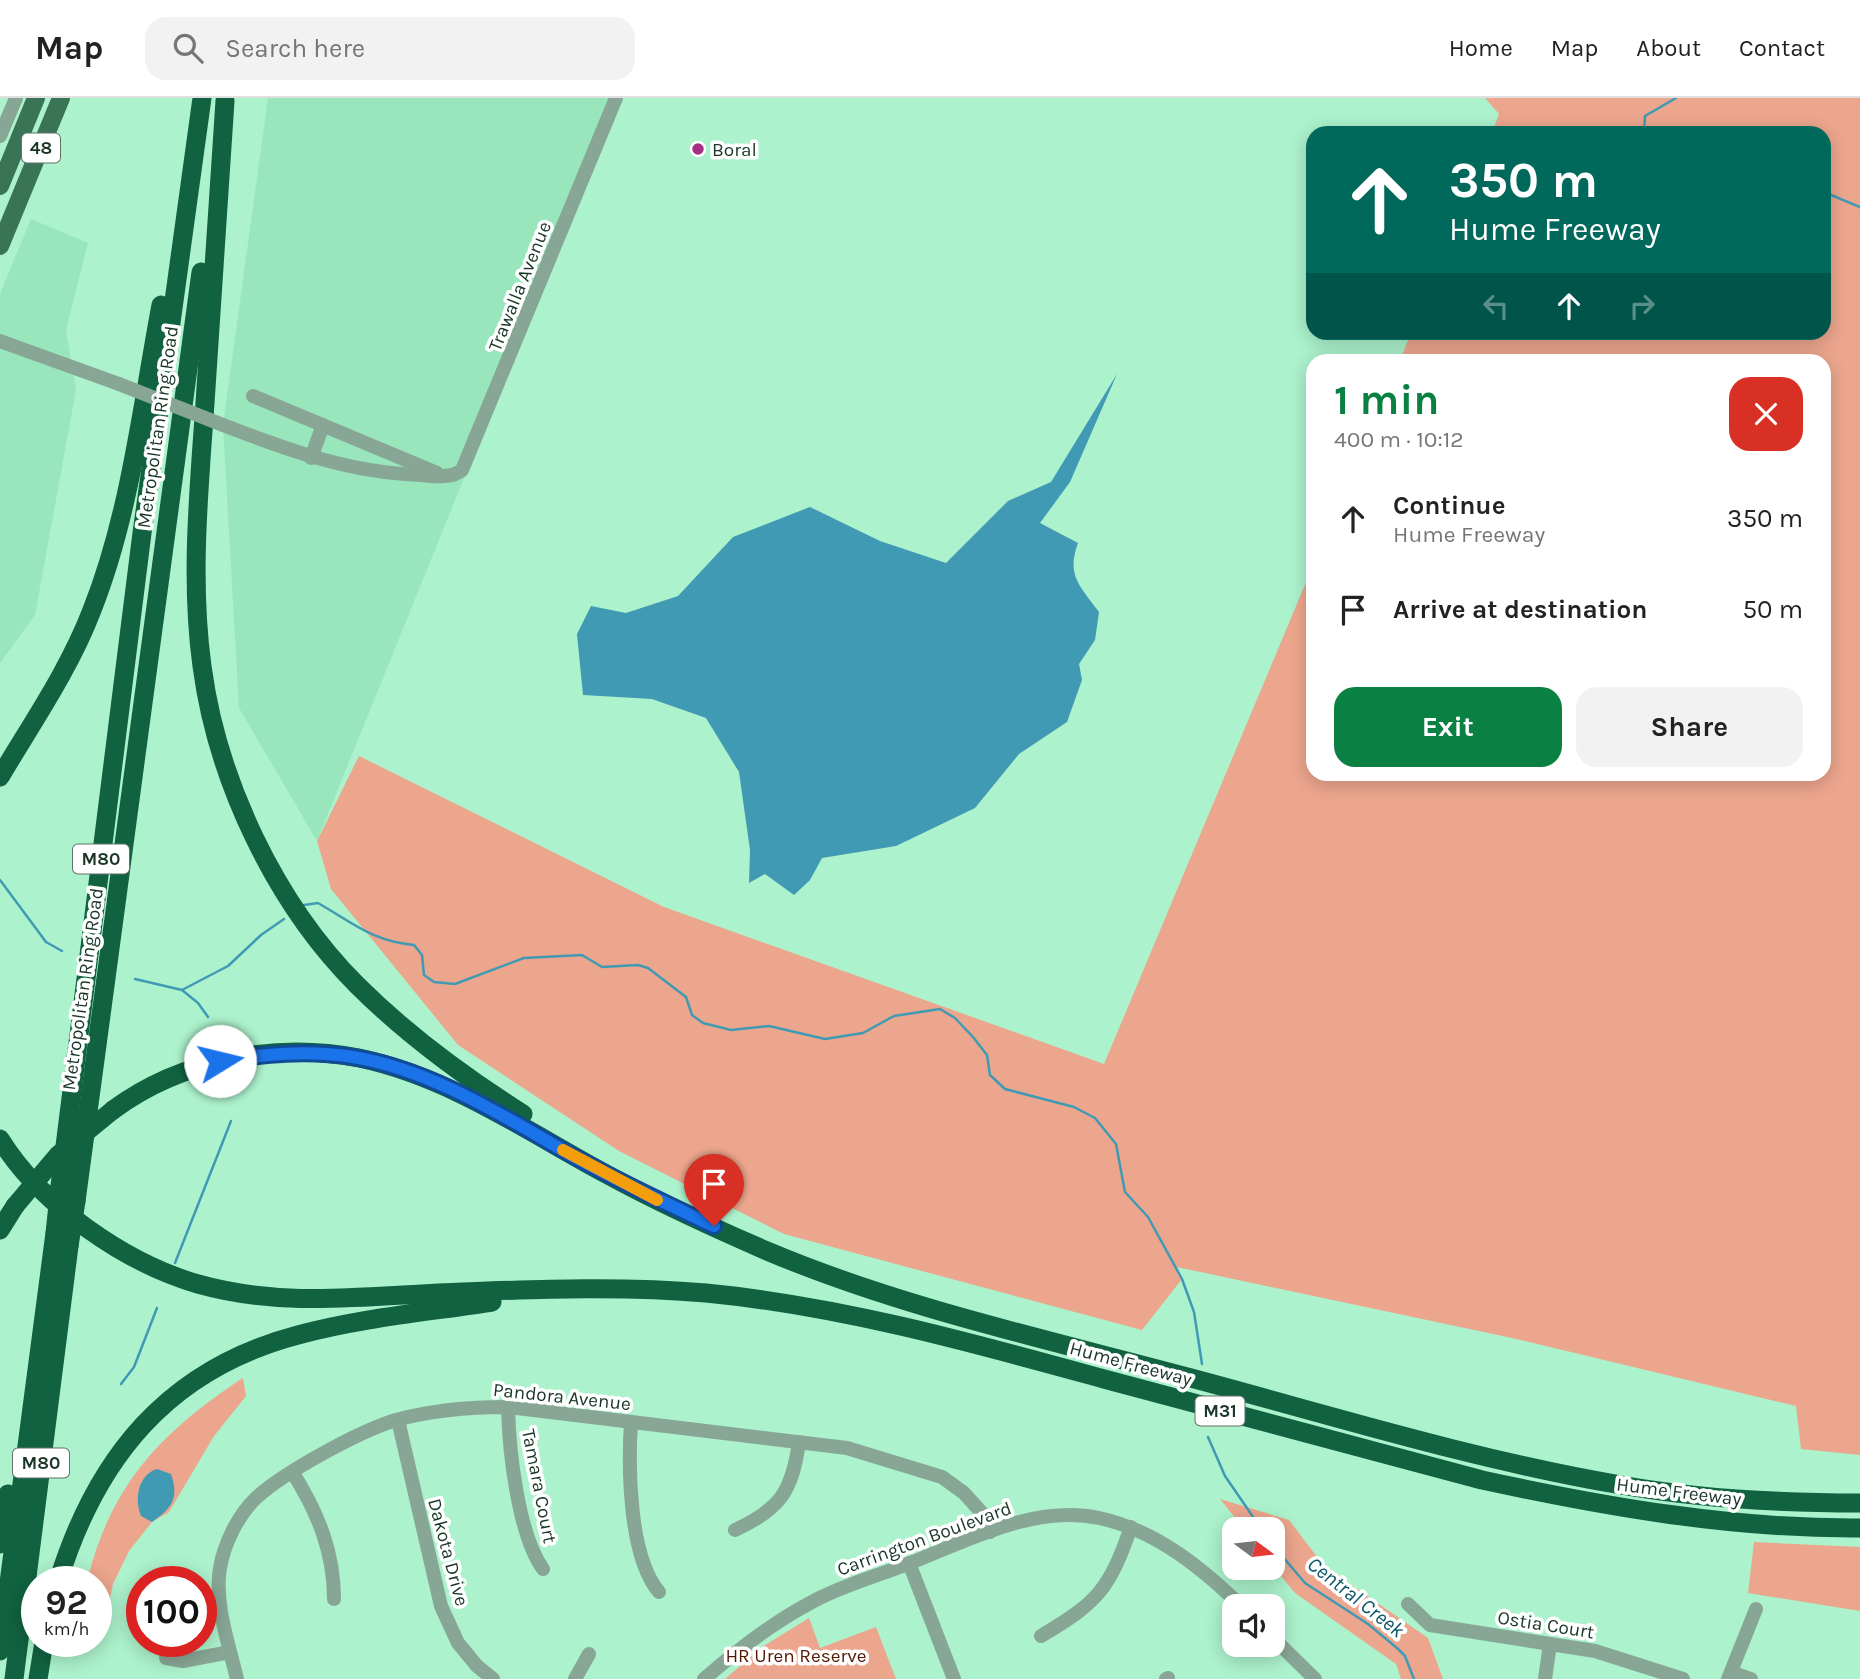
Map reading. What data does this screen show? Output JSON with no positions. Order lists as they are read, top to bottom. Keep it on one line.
{"streets":{"highway":["Metropolitan Ring Road","M80","Hume Freeway","M31"],"main road":["48"],"street":["Trawalla Avenue","Pandora Avenue","Tamara Court","Carrington Boulevard","Dakota Drive","Ostia Court"]},"crossings":[["Pandora Avenue","Tamara Court"],["Pandora Avenue","Carrington Boulevard"],["Pandora Avenue","Dakota Drive"]],"water":["Central Creek"],"parks":["HR Uren Reserve"],"places":["Boral"],"north":"right","page":{"header":"Map","search":"Search here","nav":["Home","Map","About","Contact"],"turn":["350 m","Hume Freeway"],"heading":["1 min","400 m · 10:12"],"list":[{"name":"Continue","note":"Hume Freeway","value":"350 m"},{"name":"Arrive at destination","value":"50 m"}],"buttons":["Exit","Share"],"speed":"92 km/h","limit":"100"}}
